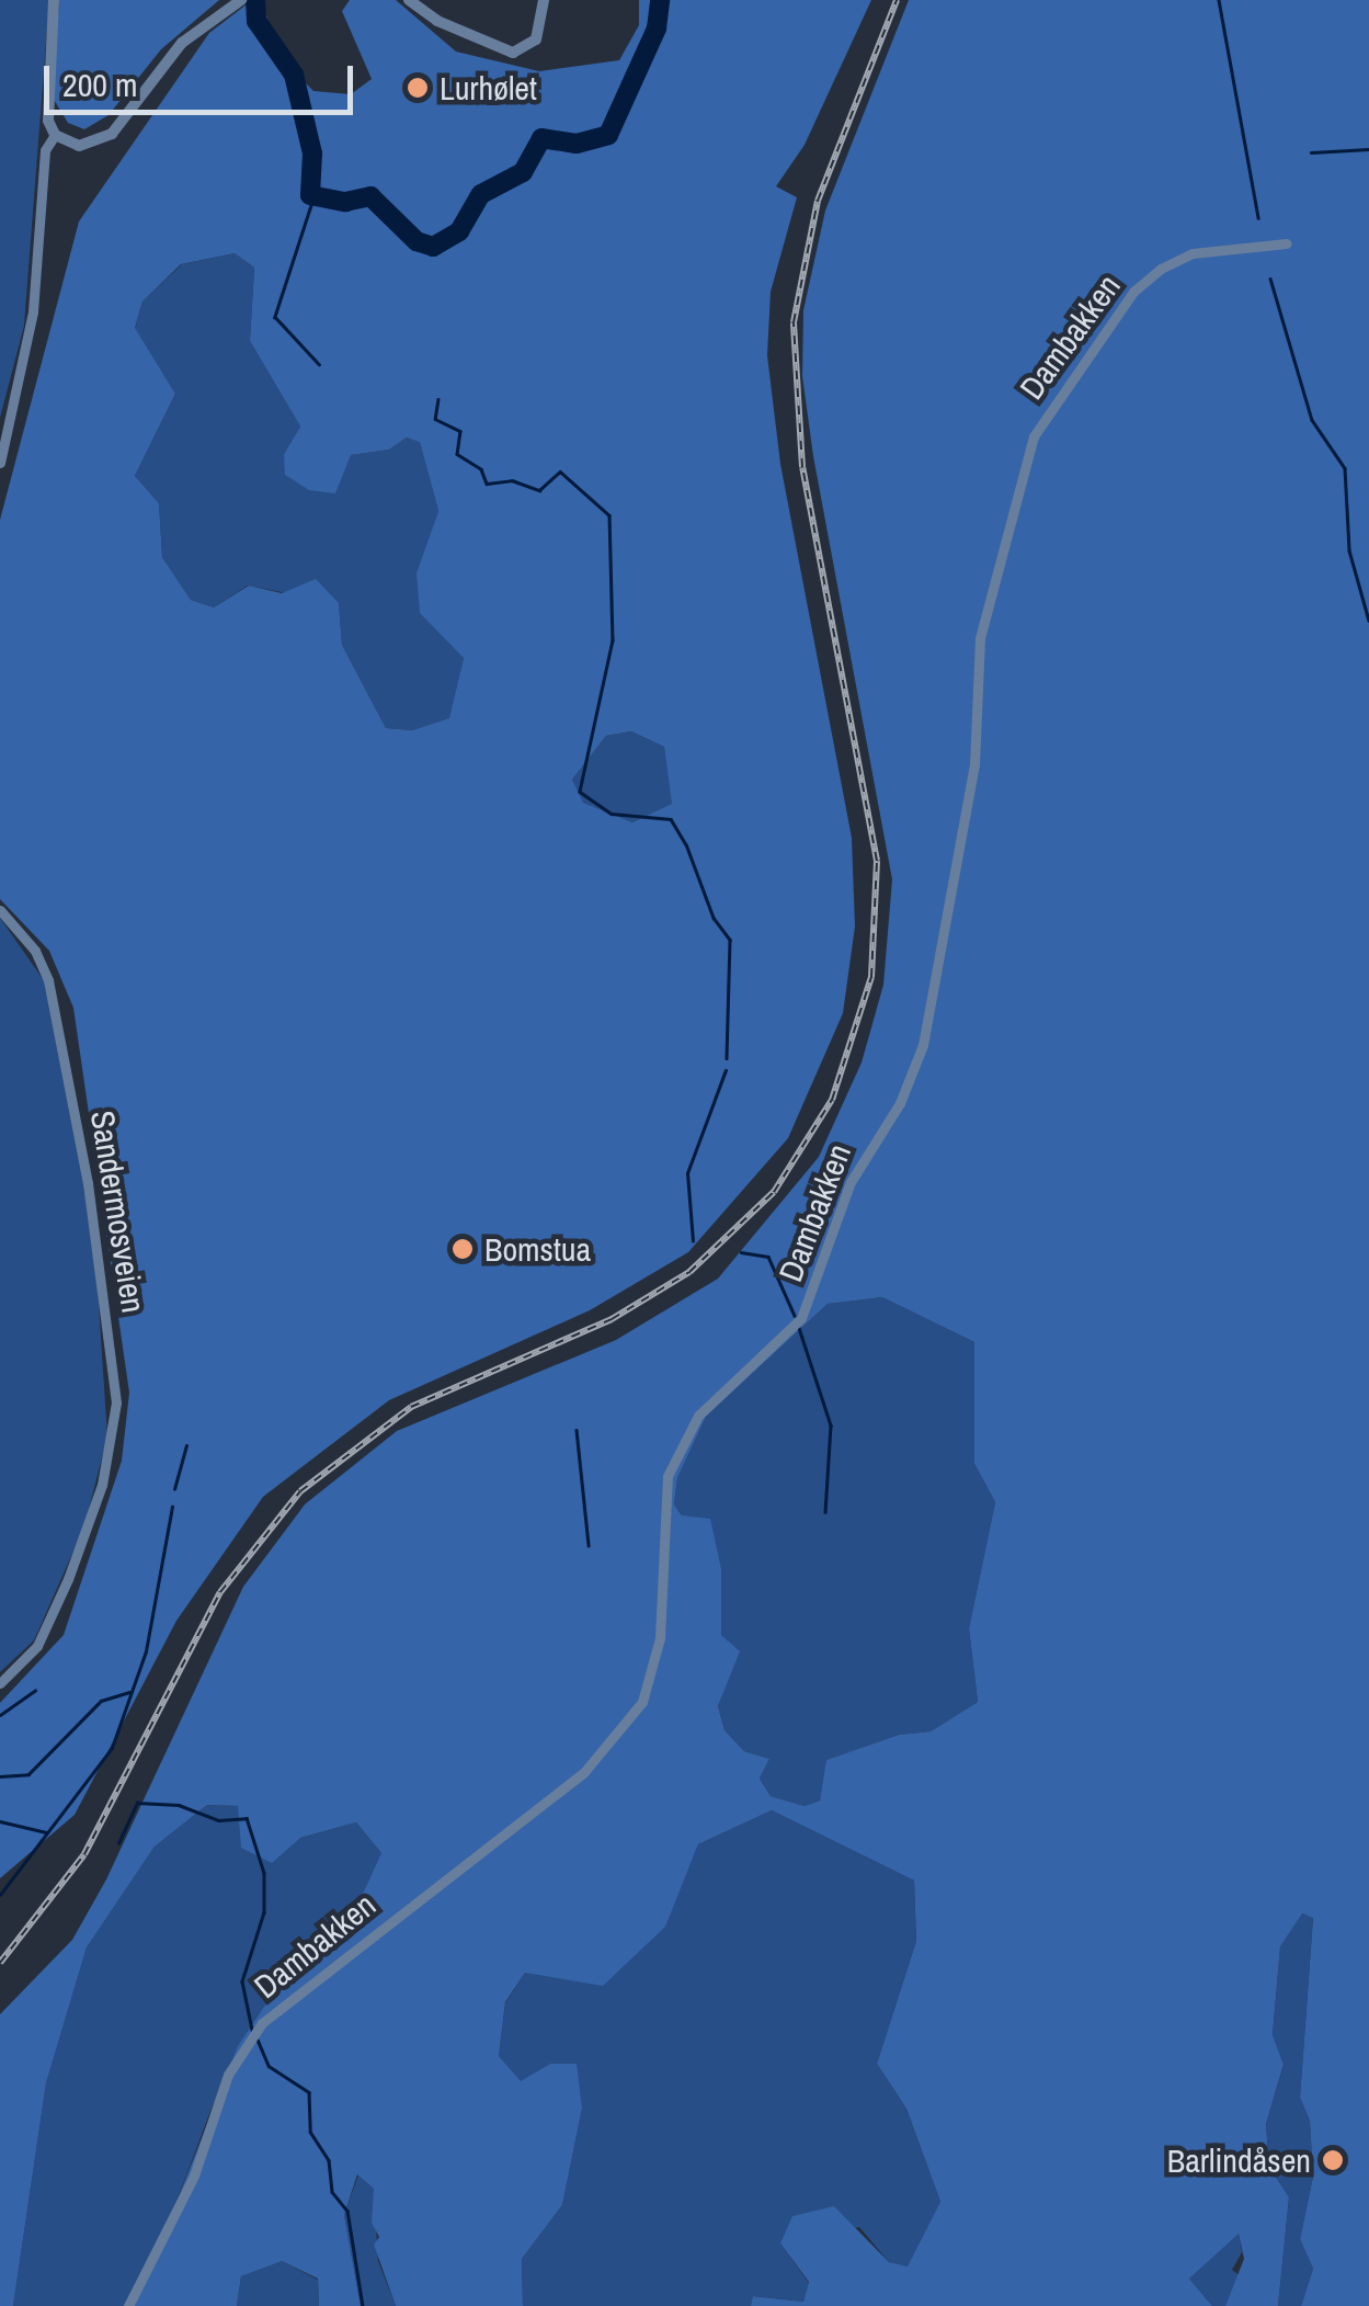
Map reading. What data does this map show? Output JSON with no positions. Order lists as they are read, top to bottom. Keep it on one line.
{"streets":{"street":["Dambakken","Sandermosveien"]},"places":["Lurhølet","Bomstua","Barlindåsen"],"scale_bar":"200 m"}
